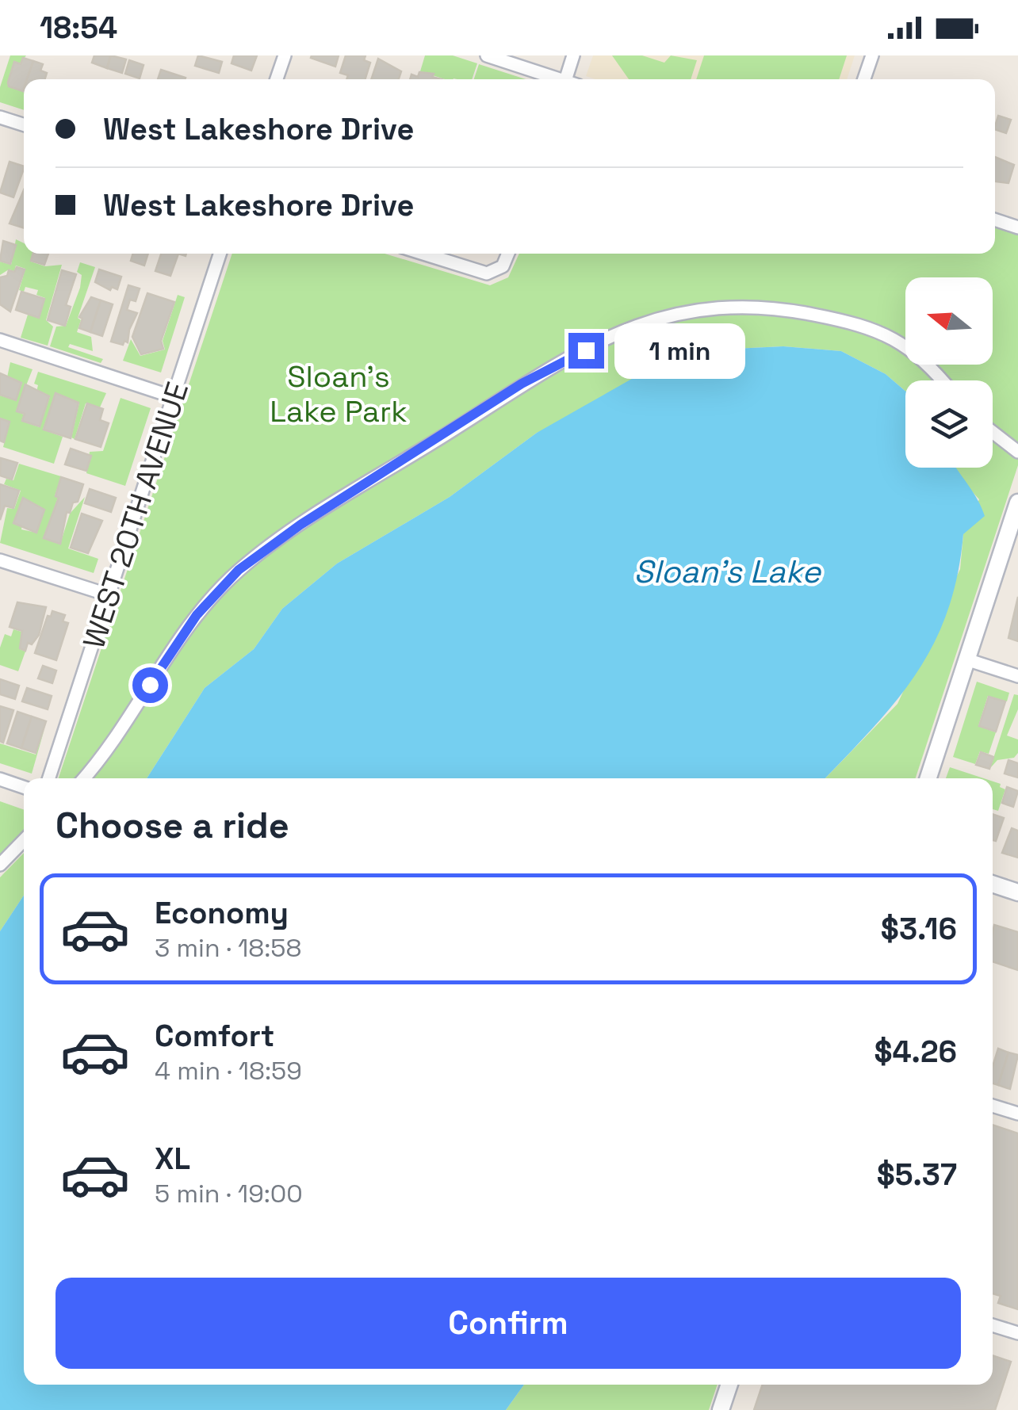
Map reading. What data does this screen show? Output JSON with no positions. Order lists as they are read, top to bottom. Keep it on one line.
{"streets":{"street":["WEST 20TH AVENUE"]},"water":["Sloan's Lake"],"parks":["Sloan's Lake Park"],"north":"left","page":{"status":"18:54","banner":["West Lakeshore Drive","West Lakeshore Drive"],"bubble":"1 min","heading":"Choose a ride","list":[{"name":"Economy","note":"3 min · 18:58","value":"$3.16"},{"name":"Comfort","note":"4 min · 18:59","value":"$4.26"},{"name":"XL","note":"5 min · 19:00","value":"$5.37"}],"buttons":"Confirm"}}
